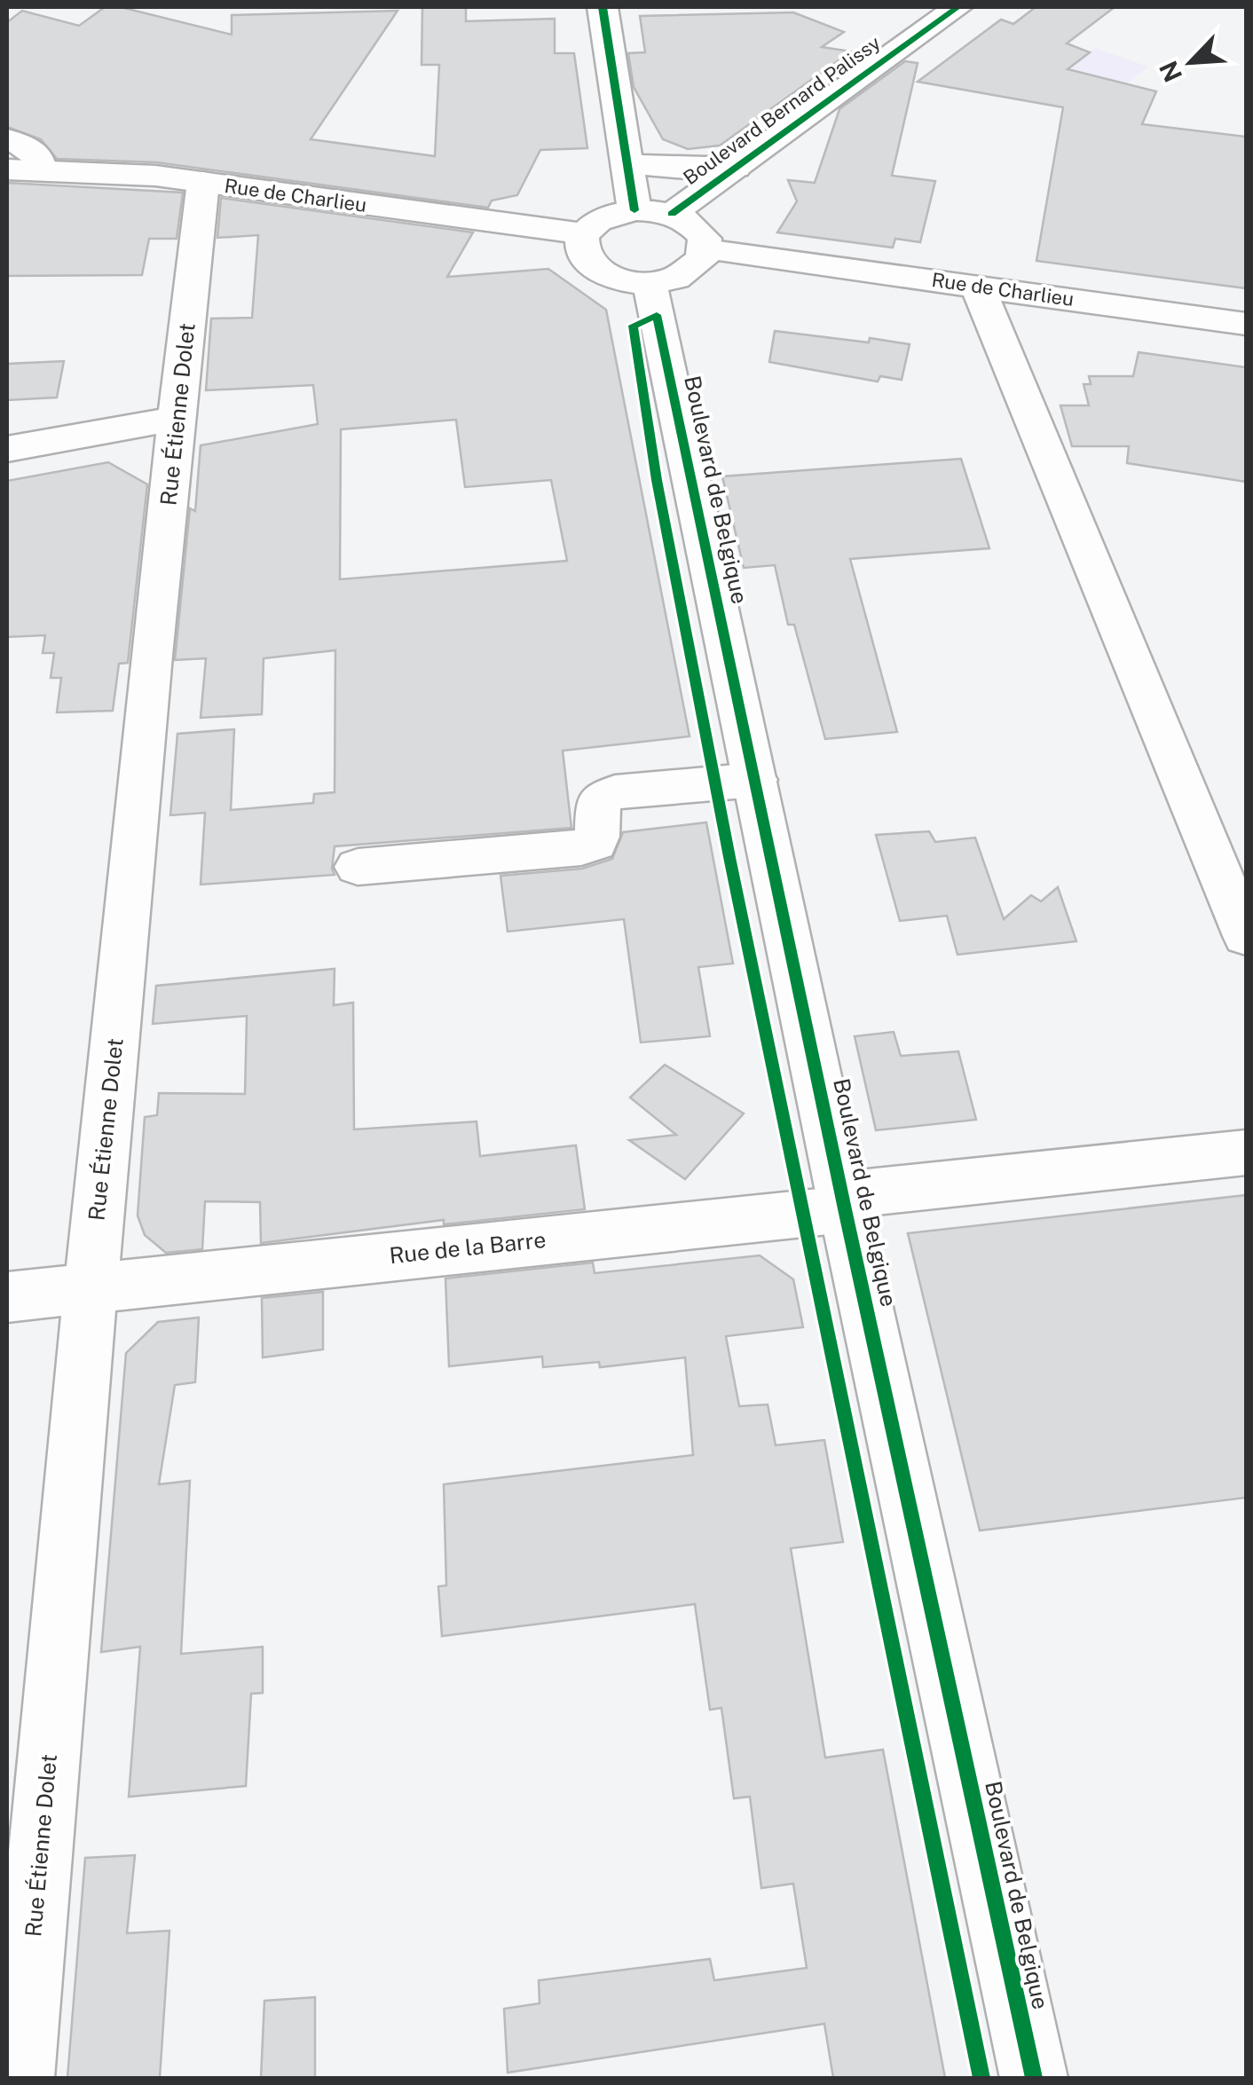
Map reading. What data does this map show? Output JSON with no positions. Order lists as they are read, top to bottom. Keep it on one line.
{"streets":{"street":["Boulevard Bernard Palissy","Rue de Charlieu","Rue Étienne Dolet","Boulevard de Belgique","Rue de la Barre"]},"crossings":[["Boulevard Bernard Palissy","Rue de Charlieu"],["Boulevard Bernard Palissy","Boulevard de Belgique"],["Rue de Charlieu","Rue Étienne Dolet"],["Rue de Charlieu","Boulevard de Belgique"],["Rue Étienne Dolet","Rue de la Barre"],["Boulevard de Belgique","Rue de la Barre"]],"north":"bottom left"}
